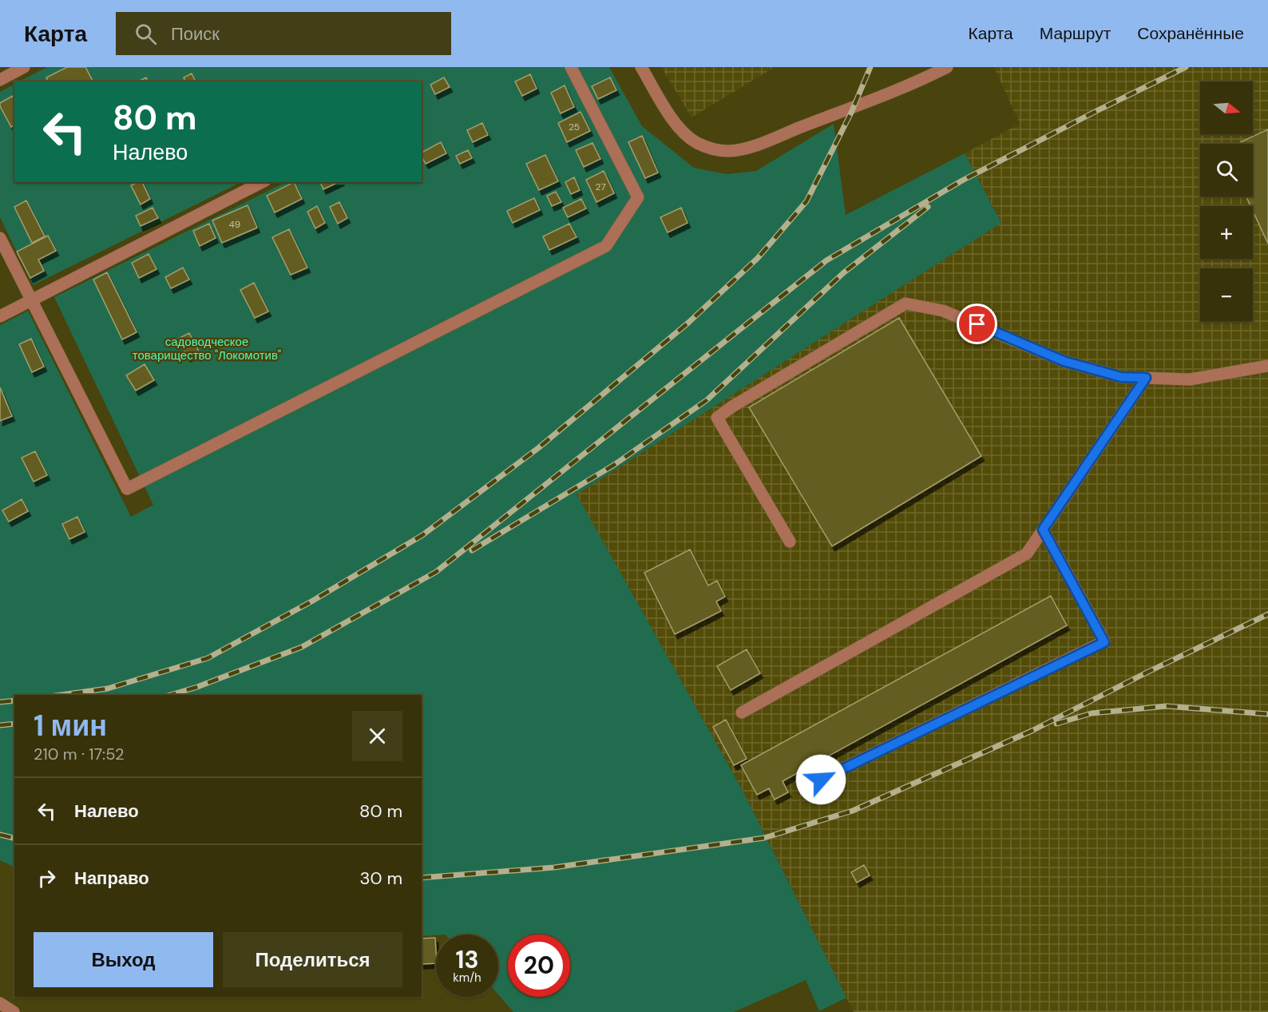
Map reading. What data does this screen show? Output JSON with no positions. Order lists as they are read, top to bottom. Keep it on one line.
{"parks":["садоводческое товарищество \"Локомотив\""],"house_numbers":["25","27","49"],"north":"right","page":{"header":"Карта","search":"Поиск","nav":["Карта","Маршрут","Сохранённые"],"map_buttons":["+","−"],"turn":["80 m","Налево"],"heading":["1 мин","210 m · 17:52"],"list":[{"name":"Налево","value":"80 m"},{"name":"Направо","value":"30 m"}],"buttons":["Выход","Поделиться"],"speed":"13 km/h","limit":"20"}}
